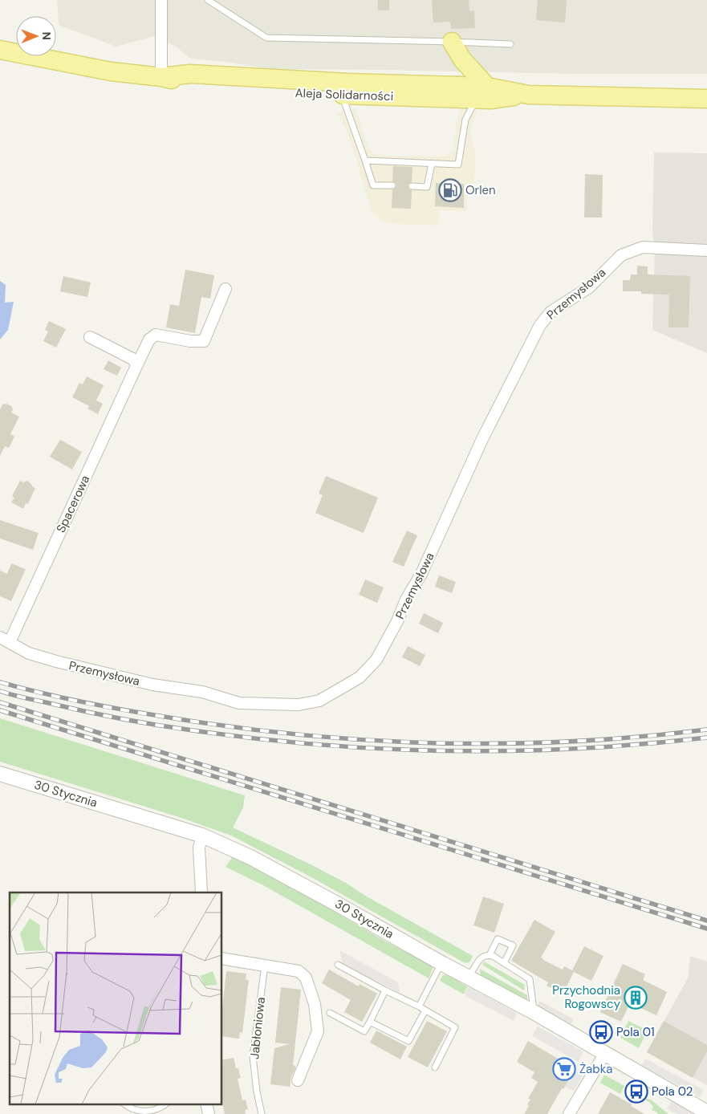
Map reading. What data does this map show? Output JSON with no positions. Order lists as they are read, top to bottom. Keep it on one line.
{"streets":{"main road":["Aleja Solidarności"],"street":["Przemysłowa","Spacerowa","30 Stycznia"],"lane":["Jabłoniowa"]},"crossings":[["Przemysłowa","Spacerowa"]],"places":{"fuel station":["Orlen"],"building":["Przychodnia Rogowscy"],"bus stop":["Pola 01","Pola 02"],"supermarket":["Żabka"]},"north":"right"}
